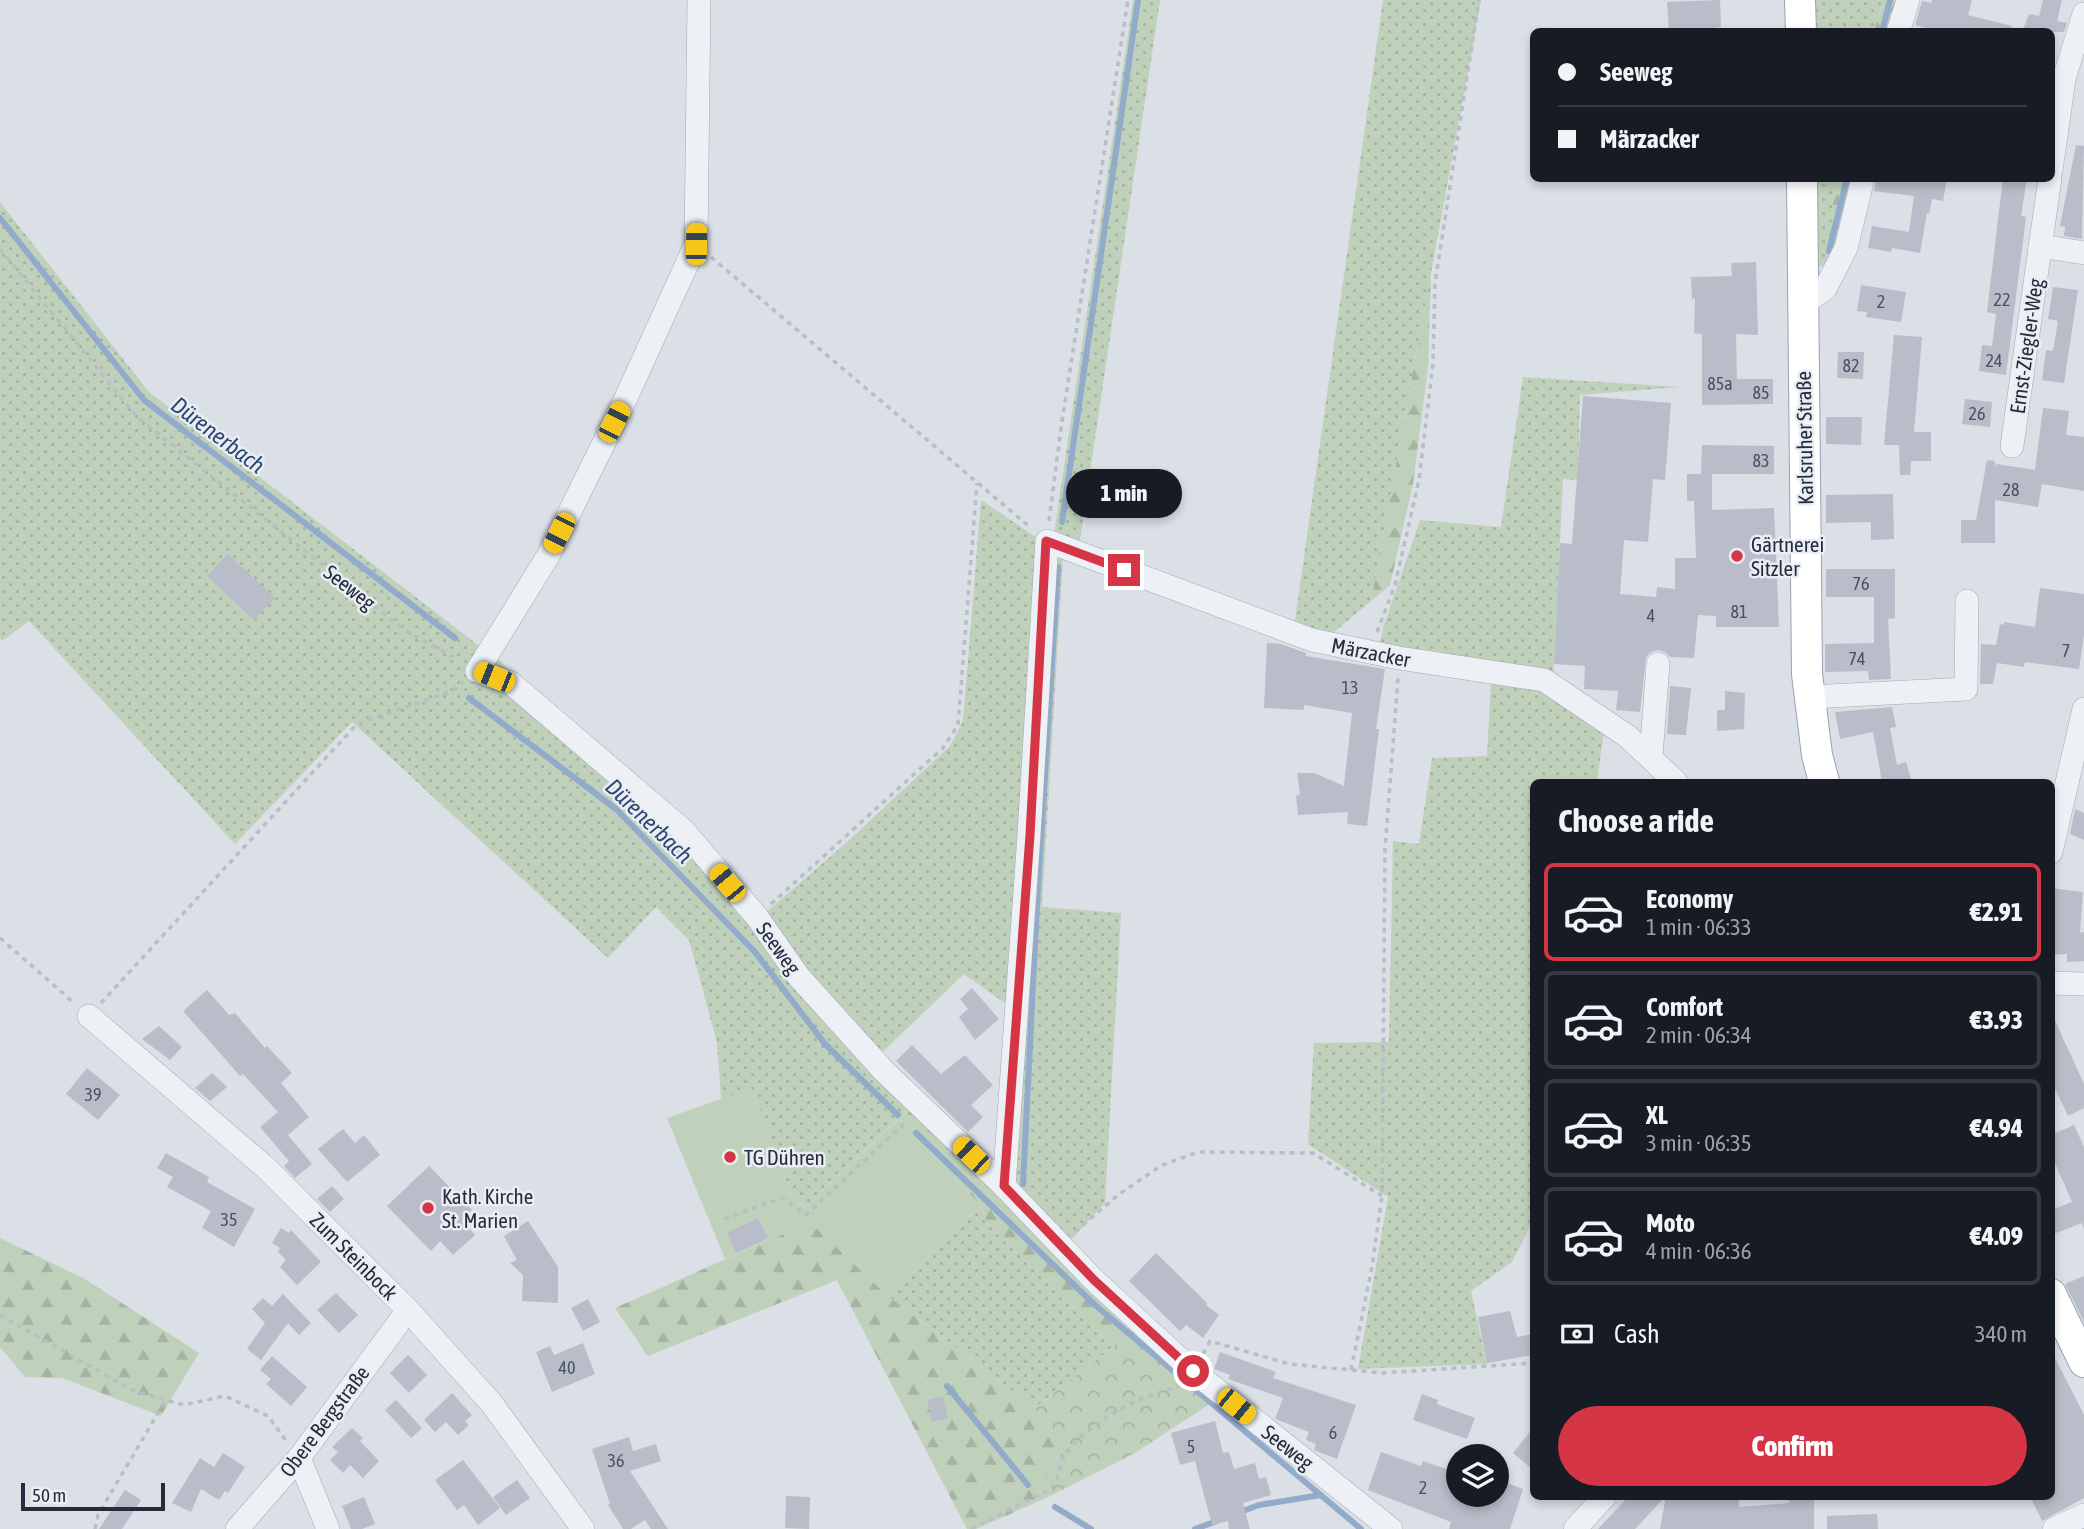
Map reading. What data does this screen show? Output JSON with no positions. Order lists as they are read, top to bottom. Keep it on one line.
{"streets":{"main road":["Karlsruher Straße"],"street":["Ernst-Ziegler-Weg","Seeweg","Märzacker","Zum Steinbock","Obere Bergstraße"]},"crossings":[["Zum Steinbock","Obere Bergstraße"]],"water":["Dürenerbach"],"places":["Gärtnerei Sitzler","TG Dühren","Kath. Kirche St. Marien"],"house_numbers":["22","2","24","82","85a","85","26","83","28","76","81","4","7","74","13","39","35","40","6","5","36","2"],"scale_bar":"50 m","page":{"banner":["Seeweg","Märzacker"],"bubble":"1 min","heading":"Choose a ride","list":[{"name":"Economy","note":"1 min · 06:33","value":"€2.91"},{"name":"Comfort","note":"2 min · 06:34","value":"€3.93"},{"name":"XL","note":"3 min · 06:35","value":"€4.94"},{"name":"Moto","note":"4 min · 06:36","value":"€4.09"}],"pay":["Cash","340 m"],"buttons":"Confirm","scale":"50 m"}}
